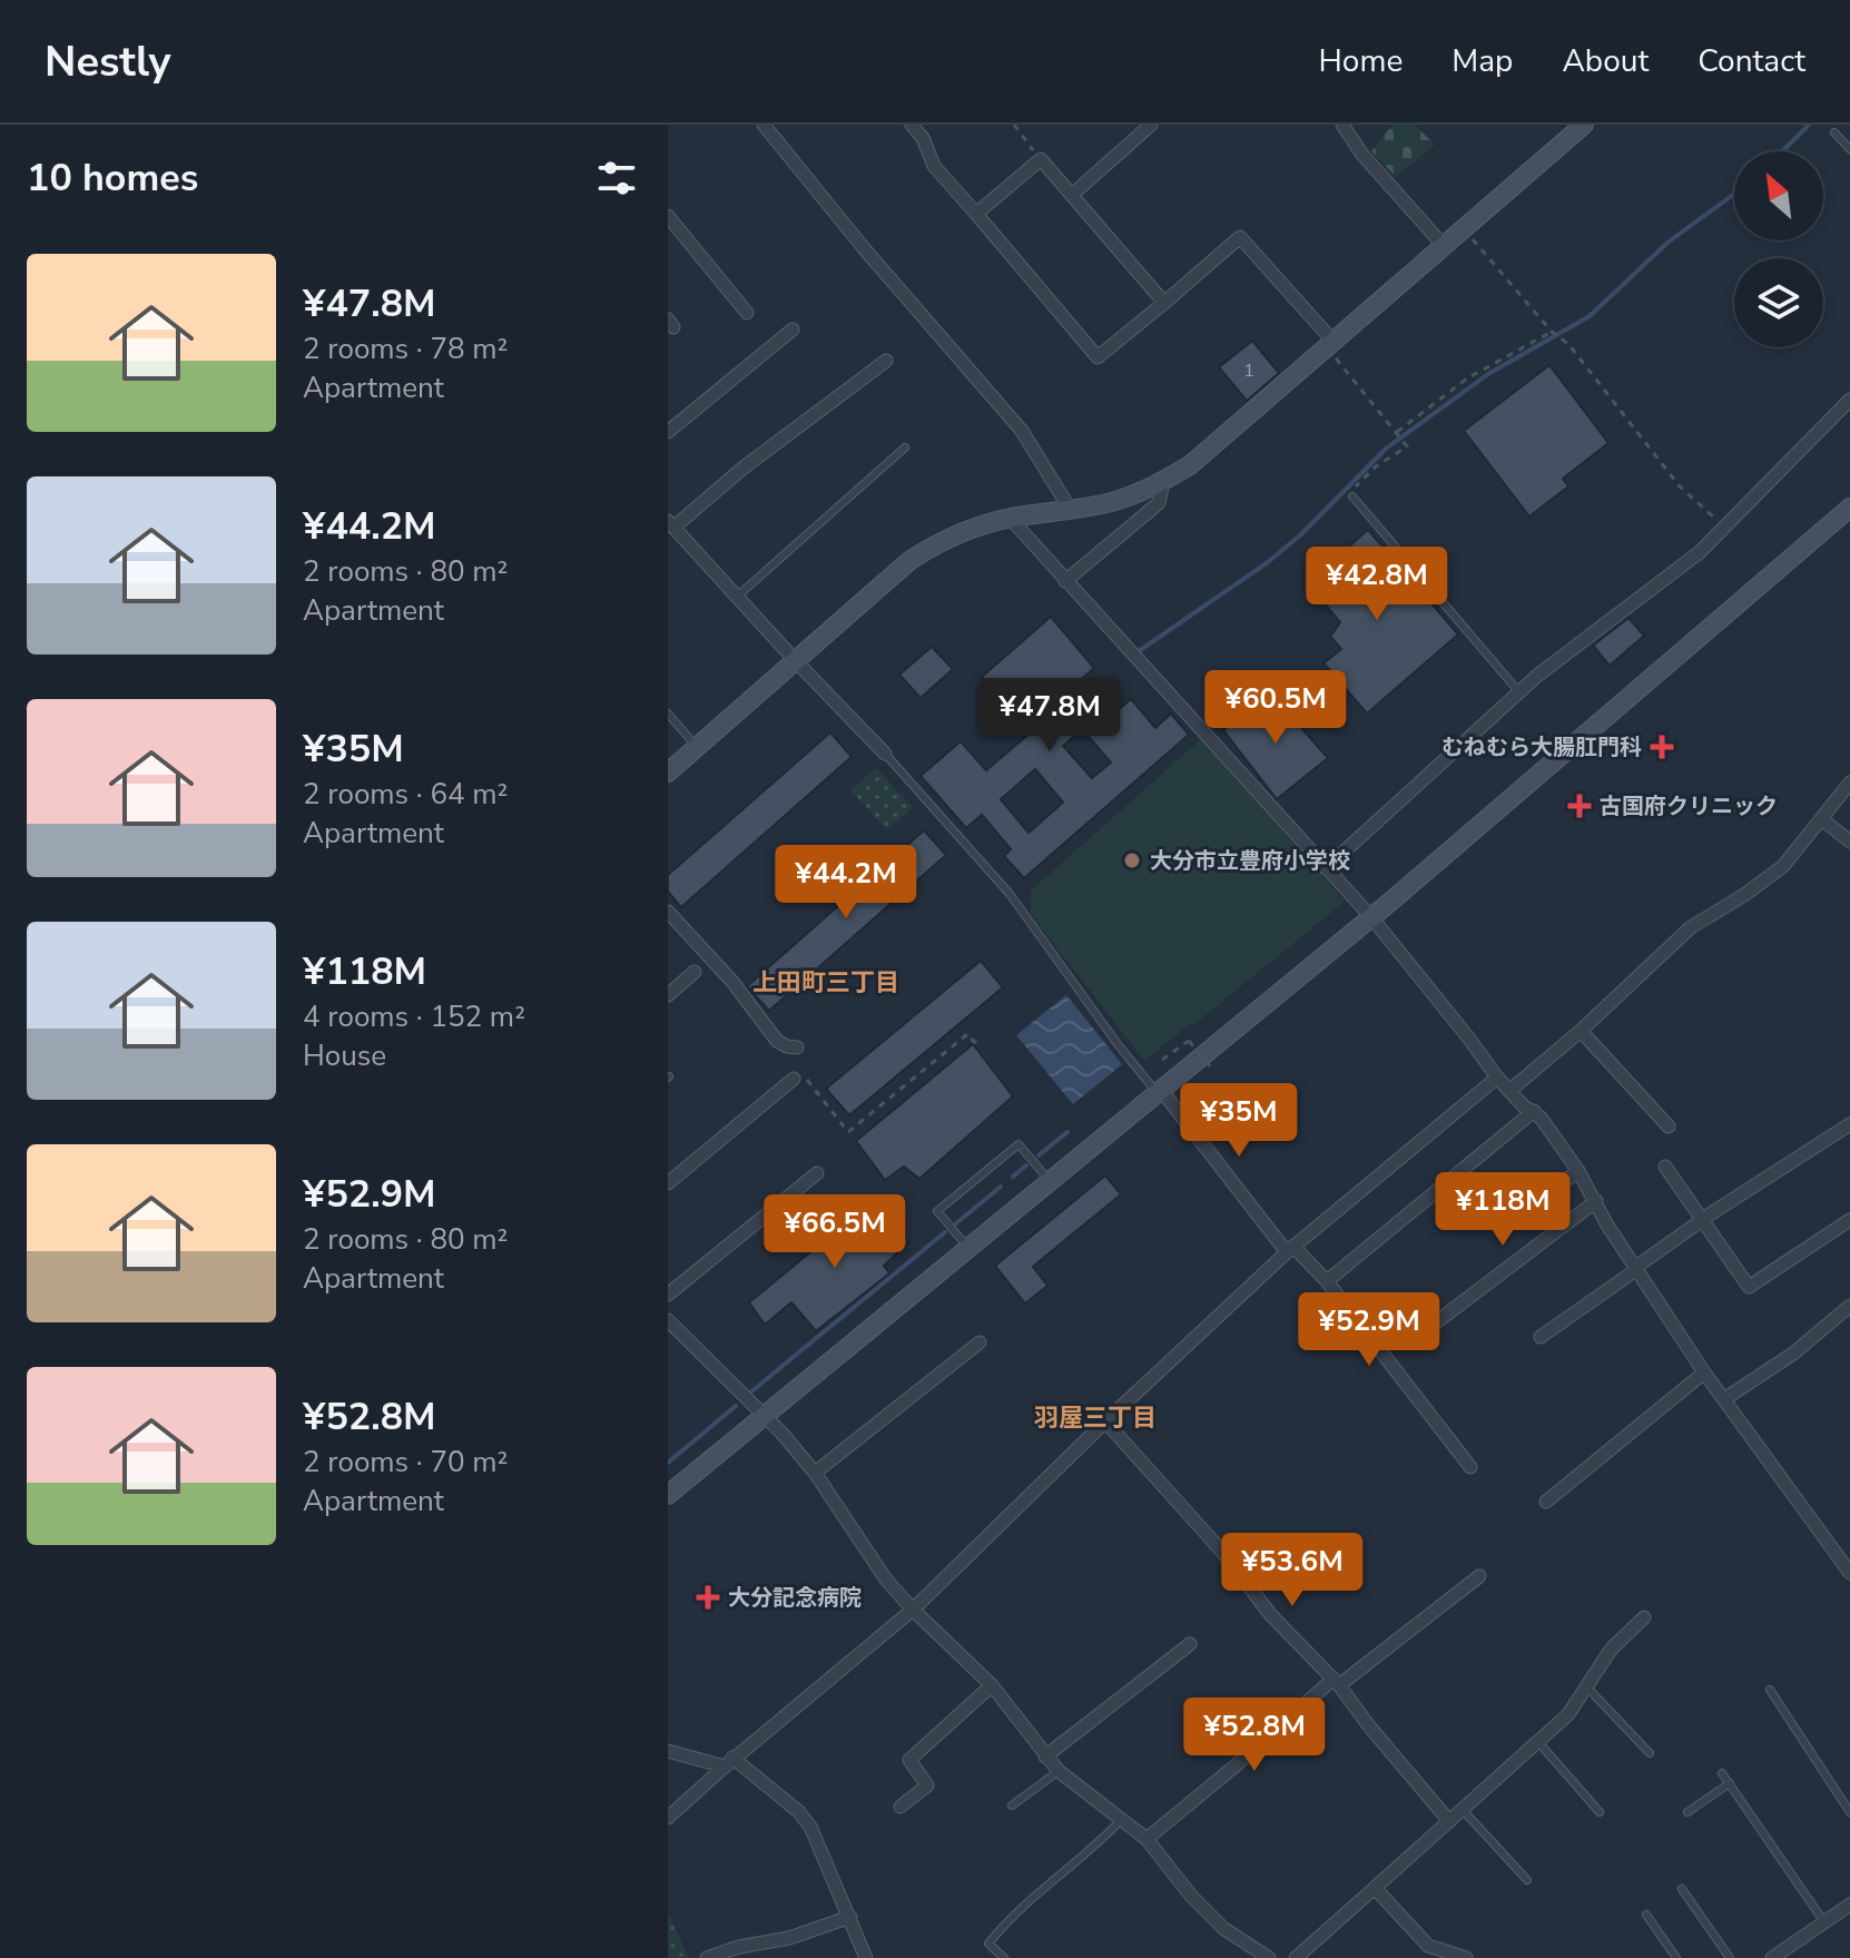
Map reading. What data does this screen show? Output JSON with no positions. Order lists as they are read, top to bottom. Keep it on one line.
{"districts":["上田町三丁目","羽屋三丁目"],"places":{"health":["むねむら大腸肛門科","古国府クリニック","大分記念病院"],"other":["大分市立豊府小学校"]},"house_numbers":["1"],"north":"top left","page":{"header":"Nestly","nav":["Home","Map","About","Contact"],"heading":"10 homes","list":[{"name":"¥47.8M","note":"2 rooms · 78 m² · Apartment"},{"name":"¥44.2M","note":"2 rooms · 80 m² · Apartment"},{"name":"¥35M","note":"2 rooms · 64 m² · Apartment"},{"name":"¥118M","note":"4 rooms · 152 m² · House"},{"name":"¥52.9M","note":"2 rooms · 80 m² · Apartment"},{"name":"¥52.8M","note":"2 rooms · 70 m² · Apartment"}],"price":["¥42.8M","¥60.5M","¥47.8M","¥44.2M","¥35M","¥118M","¥66.5M","¥52.9M","¥53.6M","¥52.8M"]}}
